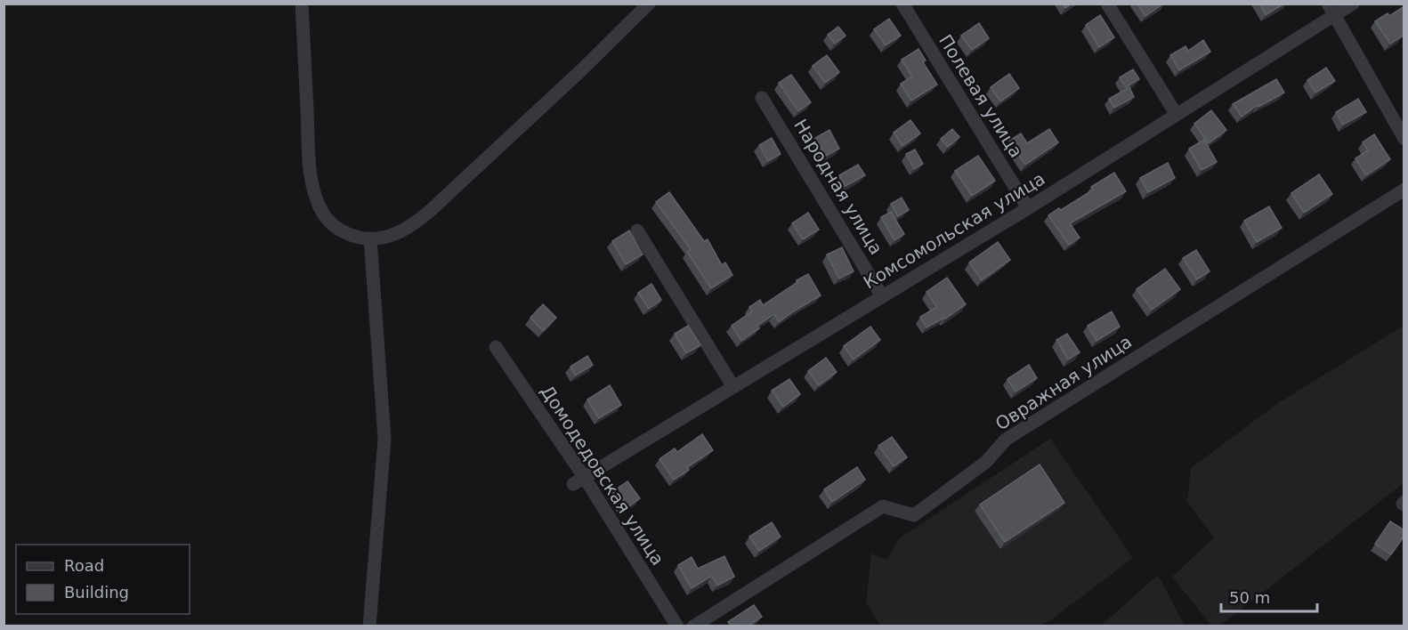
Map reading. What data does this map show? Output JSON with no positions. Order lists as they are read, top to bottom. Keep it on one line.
{"streets":{"street":["Полевая улица","Народная улица","Комсомольская улица","Овражная улица","Домодедовская улица"]},"crossings":[["Полевая улица","Комсомольская улица"],["Народная улица","Комсомольская улица"],["Комсомольская улица","Домодедовская улица"]],"legend":["Road","Building"],"scale_bar":"50 m"}
